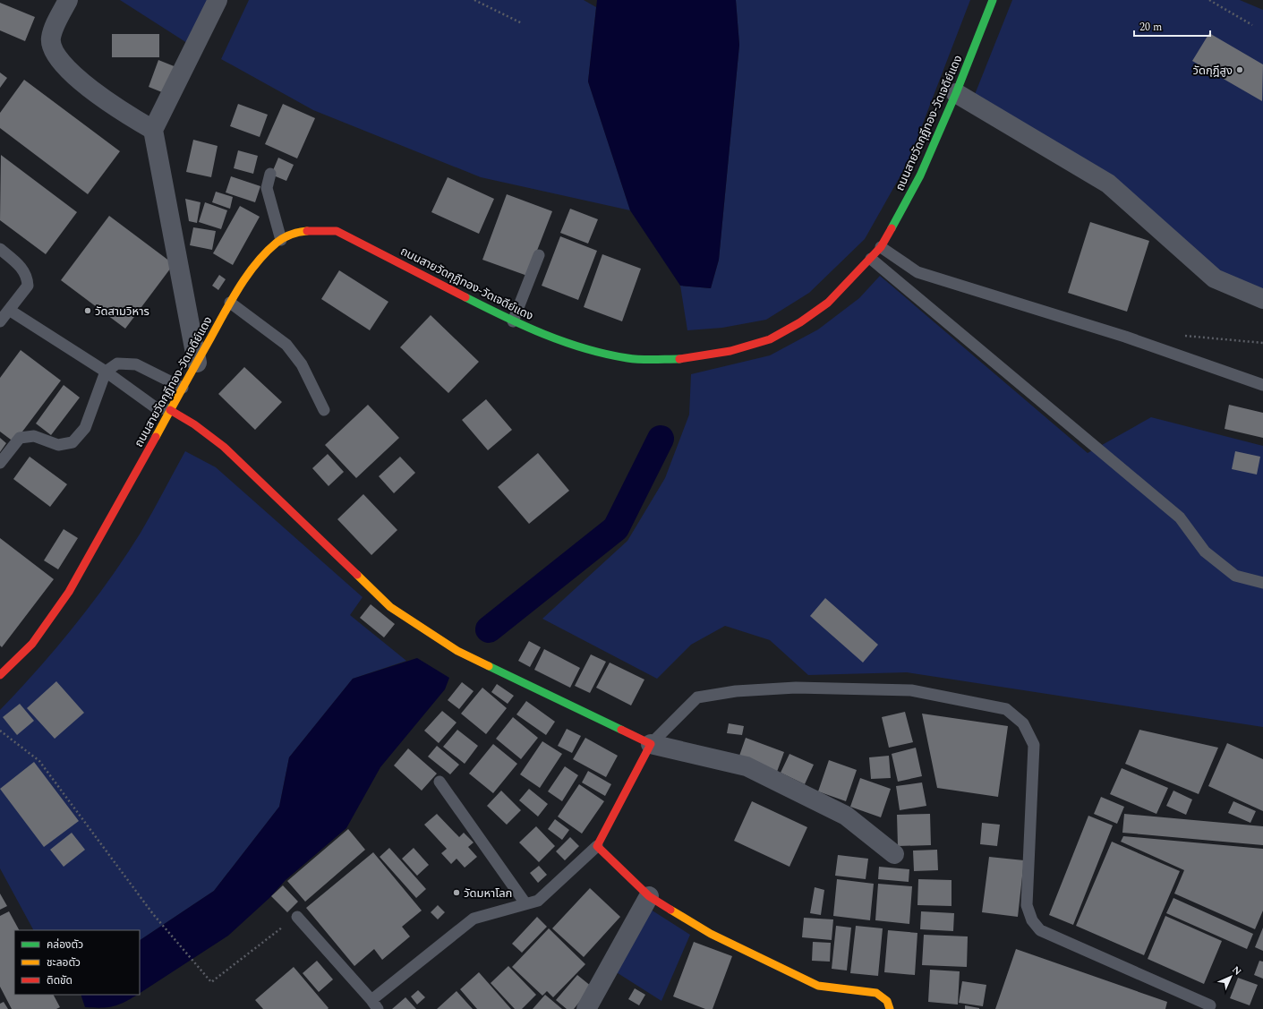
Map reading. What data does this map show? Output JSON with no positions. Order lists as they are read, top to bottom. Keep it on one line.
{"streets":{"main road":["ถนนสายวัดกุฎีทอง-วัดเจดีย์แดง"]},"places":["วัดกุฎีสูง","วัดสามวิหาร","วัดมหาโลก"],"legend":["คล่องตัว","ชะลอตัว","ติดขัด"],"scale_bar":"20 m","north":"top right"}
